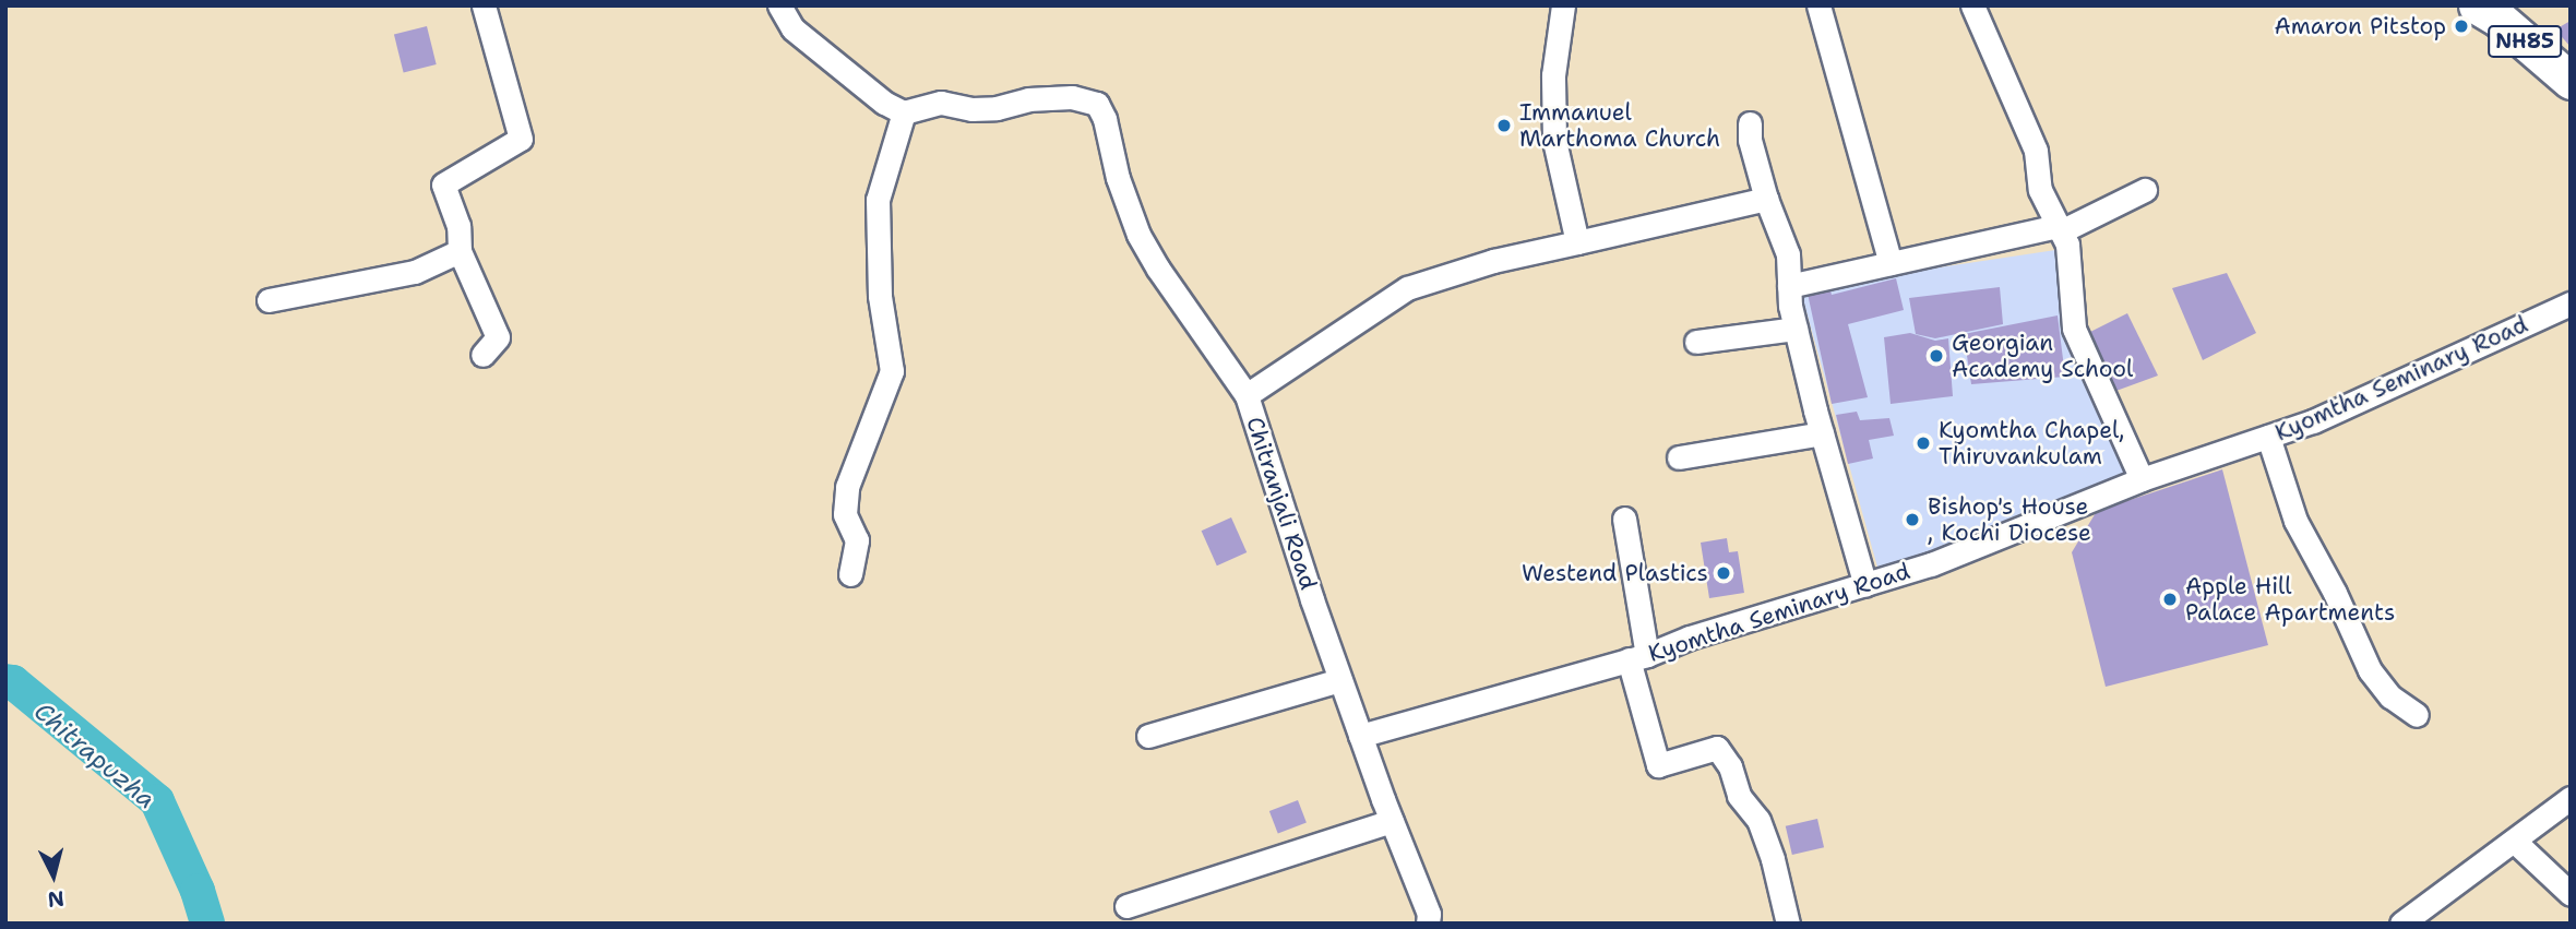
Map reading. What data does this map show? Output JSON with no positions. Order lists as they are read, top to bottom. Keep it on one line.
{"streets":{"highway":["NH85"],"street":["Kyomtha Seminary Road","Chitranjali Road"]},"crossings":[["Kyomtha Seminary Road","Chitranjali Road"]],"water":["Chitrapuzha"],"places":["Amaron Pitstop","Immanuel Marthoma Church","Georgian Academy School","Kyomtha Chapel, Thiruvankulam","Bishop's House , Kochi Diocese","Westend Plastics","Apple Hill Palace Apartments"],"north":"bottom"}
